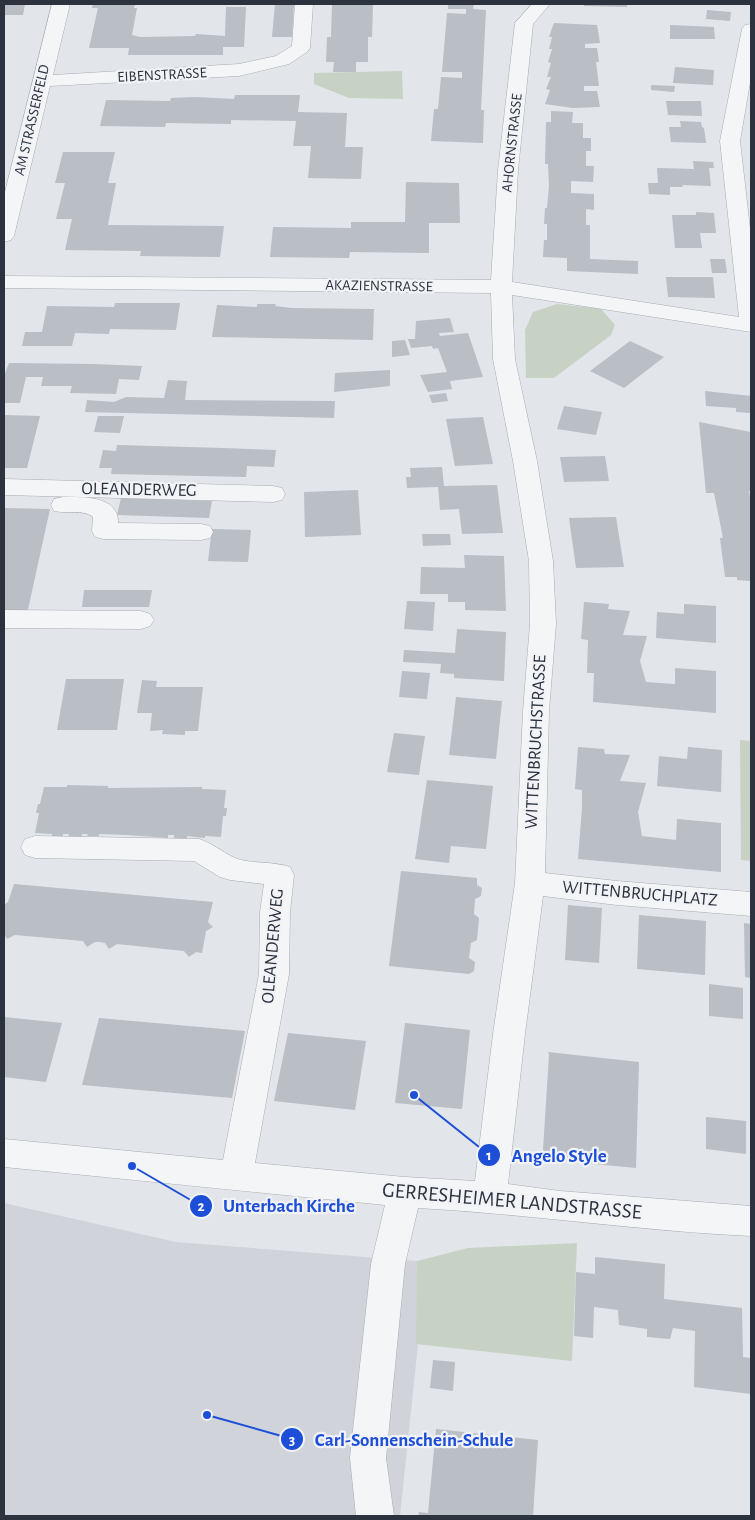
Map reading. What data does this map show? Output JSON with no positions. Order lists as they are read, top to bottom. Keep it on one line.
{"streets":{"street":["EIBENSTRASSE","AM STRASSERFELD","AHORNSTRASSE","AKAZIENSTRASSE","OLEANDERWEG","WITTENBRUCHSTRASSE","WITTENBRUCHPLATZ","GERRESHEIMER LANDSTRASSE"]},"crossings":[["EIBENSTRASSE","AM STRASSERFELD"],["AHORNSTRASSE","AKAZIENSTRASSE"],["AHORNSTRASSE","WITTENBRUCHSTRASSE"],["AKAZIENSTRASSE","WITTENBRUCHSTRASSE"],["OLEANDERWEG","GERRESHEIMER LANDSTRASSE"],["WITTENBRUCHSTRASSE","WITTENBRUCHPLATZ"],["WITTENBRUCHSTRASSE","GERRESHEIMER LANDSTRASSE"]],"places":["Angelo Style","Unterbach Kirche","Carl-Sonnenschein-Schule"]}
